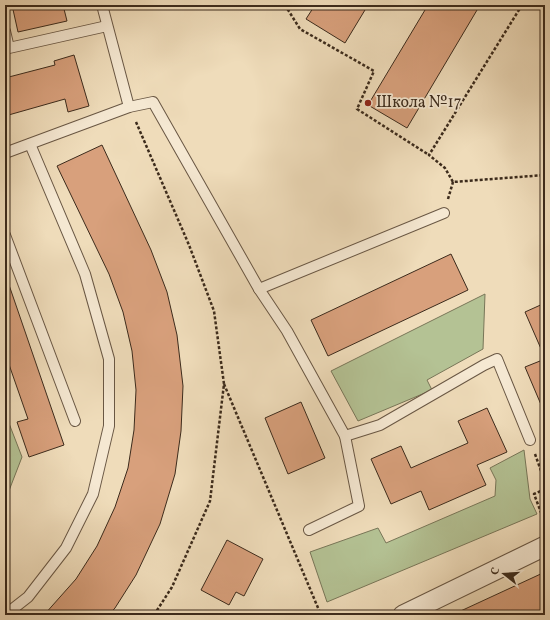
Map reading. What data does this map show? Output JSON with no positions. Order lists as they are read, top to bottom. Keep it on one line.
{"places":["Школа №17"],"north":"left"}
